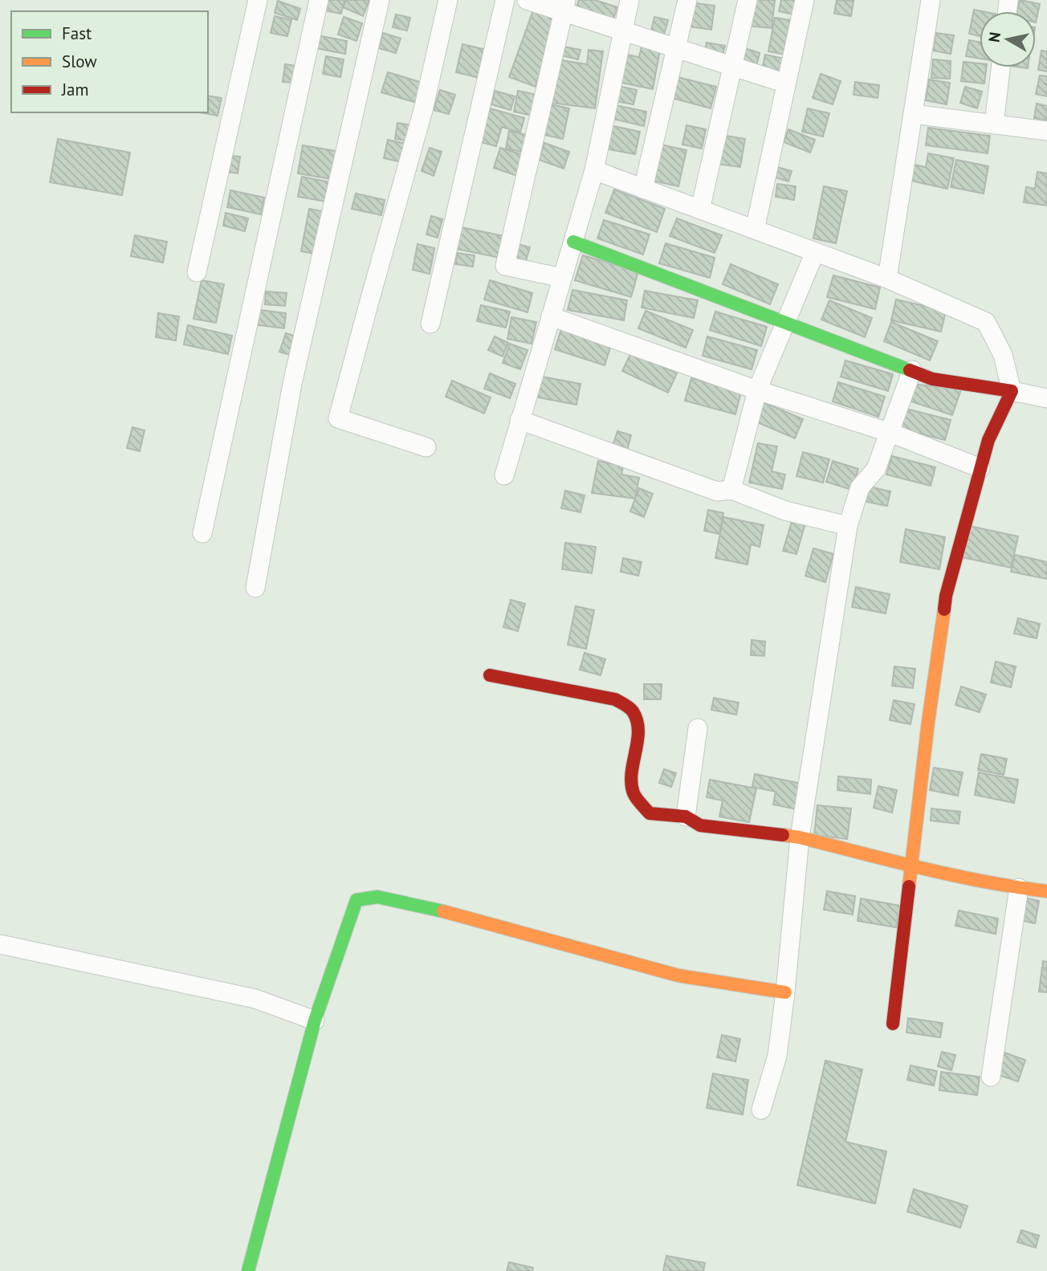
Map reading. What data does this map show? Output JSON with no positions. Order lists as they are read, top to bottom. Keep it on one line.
{"legend":["Fast","Slow","Jam"],"north":"left"}
